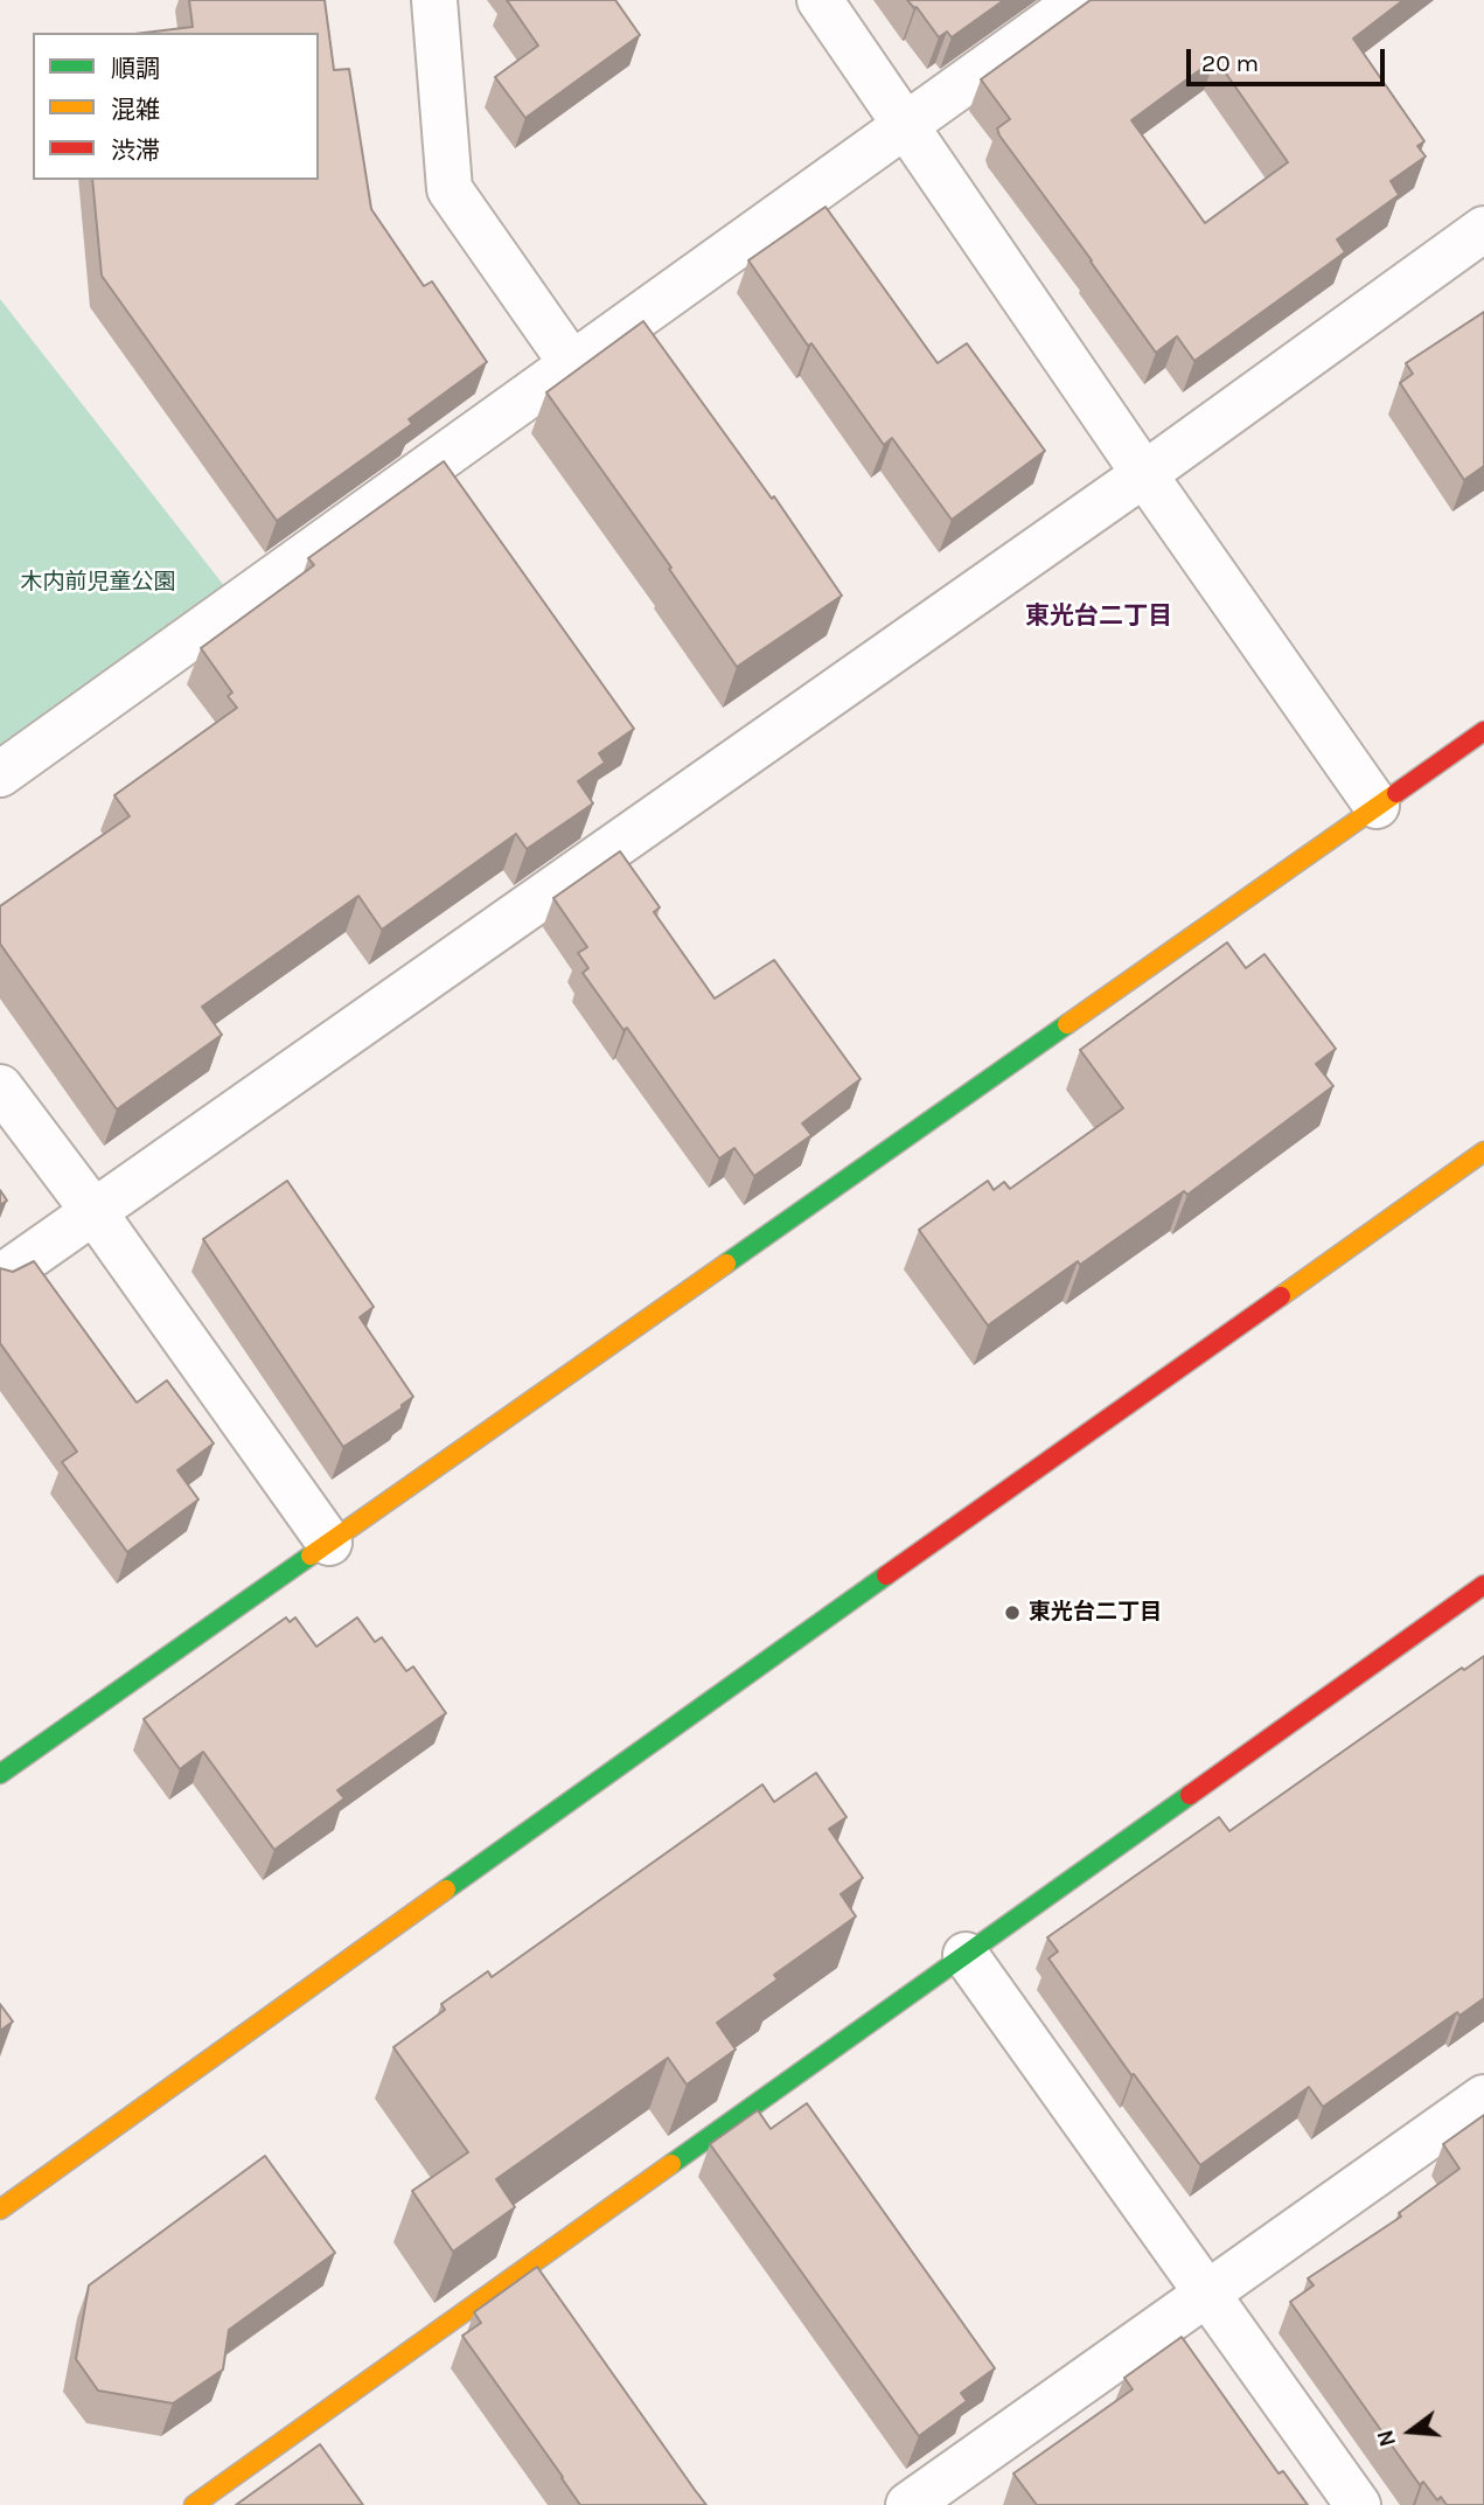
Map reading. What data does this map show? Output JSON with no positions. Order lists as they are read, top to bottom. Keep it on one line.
{"districts":["東光台二丁目"],"parks":["木内前児童公園"],"places":["東光台二丁目"],"legend":["順調","混雑","渋滞"],"scale_bar":"20 m","north":"left"}
